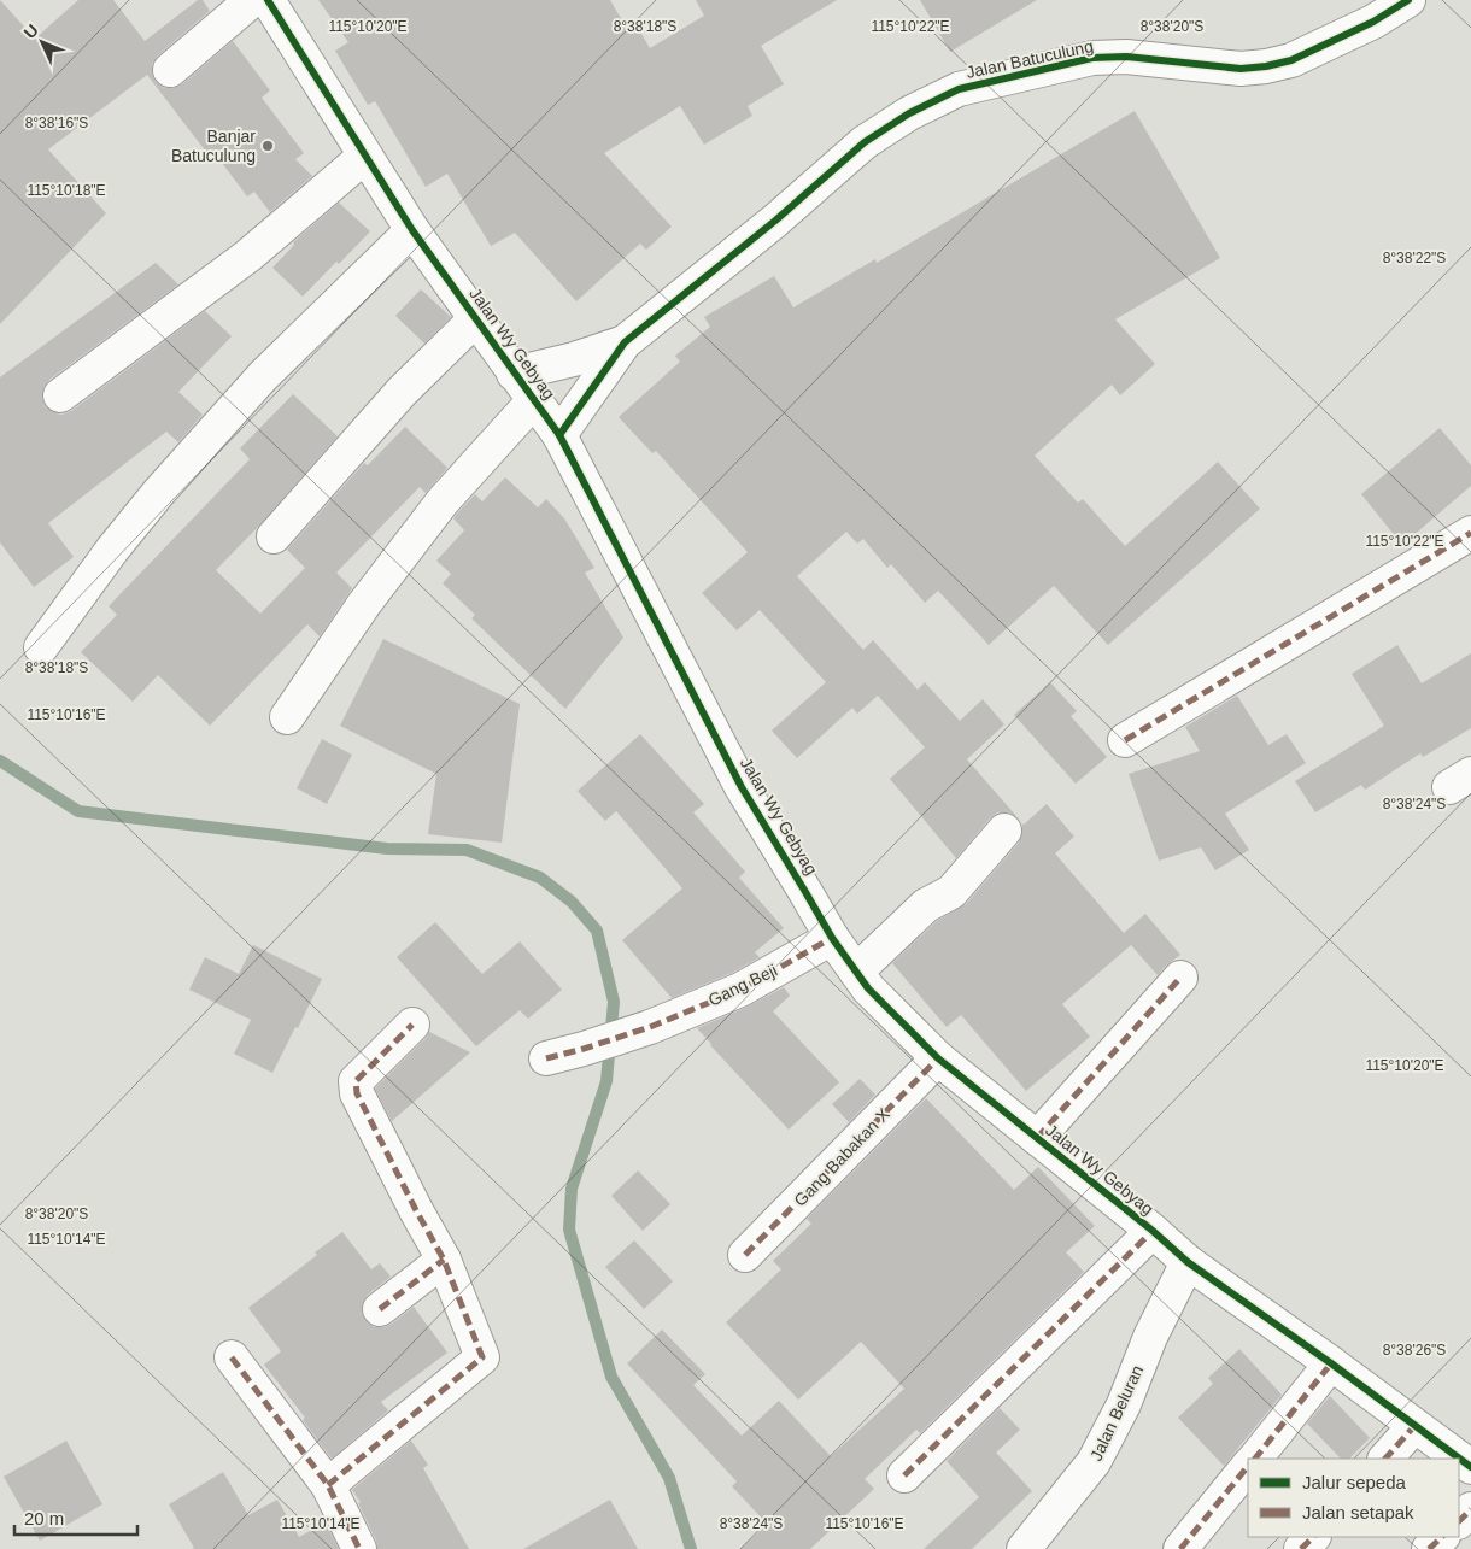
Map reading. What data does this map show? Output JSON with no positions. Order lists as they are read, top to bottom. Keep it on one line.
{"streets":{"street":["Jalan Batuculung","Jalan Wy Gebyag","Gang Beji","Gang Babakan X","Jalan Beluran"]},"crossings":[["Jalan Batuculung","Jalan Wy Gebyag"],["Jalan Wy Gebyag","Gang Beji"],["Jalan Wy Gebyag","Gang Babakan X"],["Jalan Wy Gebyag","Jalan Beluran"]],"places":["Banjar Batuculung"],"legend":["Jalur sepeda","Jalan setapak"],"scale_bar":"20 m","north":"top left","coordinates":["115°10'20\"E","115°10'22\"E","8°38'18\"S","8°38'20\"S","8°38'16\"S","115°10'18\"E","8°38'22\"S","115°10'16\"E","8°38'24\"S","115°10'14\"E","8°38'26\"S"]}
